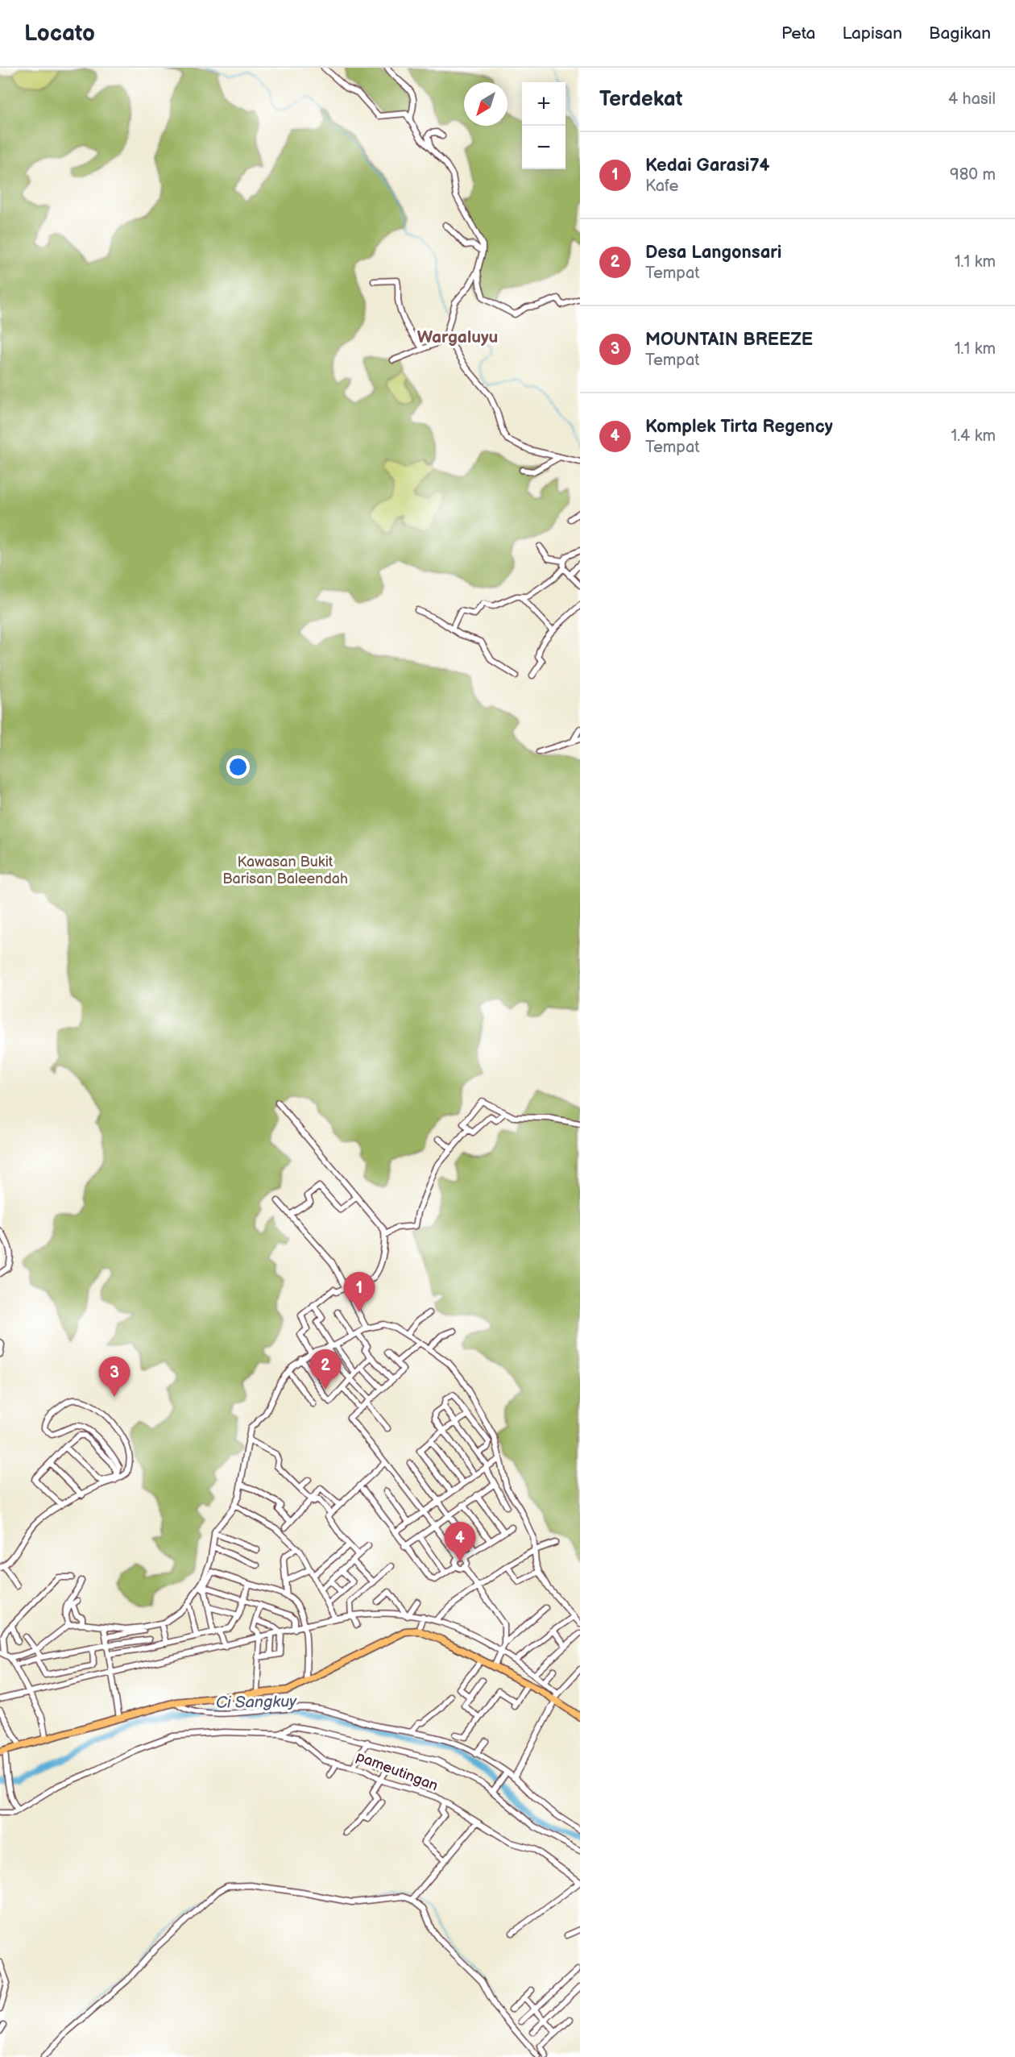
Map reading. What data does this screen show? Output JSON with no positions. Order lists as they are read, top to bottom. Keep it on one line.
{"streets":{"street":["pameutingan"]},"districts":["Wargaluyu"],"water":["Ci Sangkuy"],"parks":["Kawasan Bukit Barisan Baleendah"],"north":"bottom left","page":{"header":"Locato","nav":["Peta","Lapisan","Bagikan"],"heading":["Terdekat","4 hasil"],"map_buttons":["+","−"],"list":[{"mark":"1","name":"Kedai Garasi74","note":"Kafe","value":"980 m"},{"mark":"2","name":"Desa Langonsari","note":"Tempat","value":"1.1 km"},{"mark":"3","name":"MOUNTAIN BREEZE","note":"Tempat","value":"1.1 km"},{"mark":"4","name":"Komplek Tirta Regency","note":"Tempat","value":"1.4 km"}],"pins":["1","2","3","4"]}}
